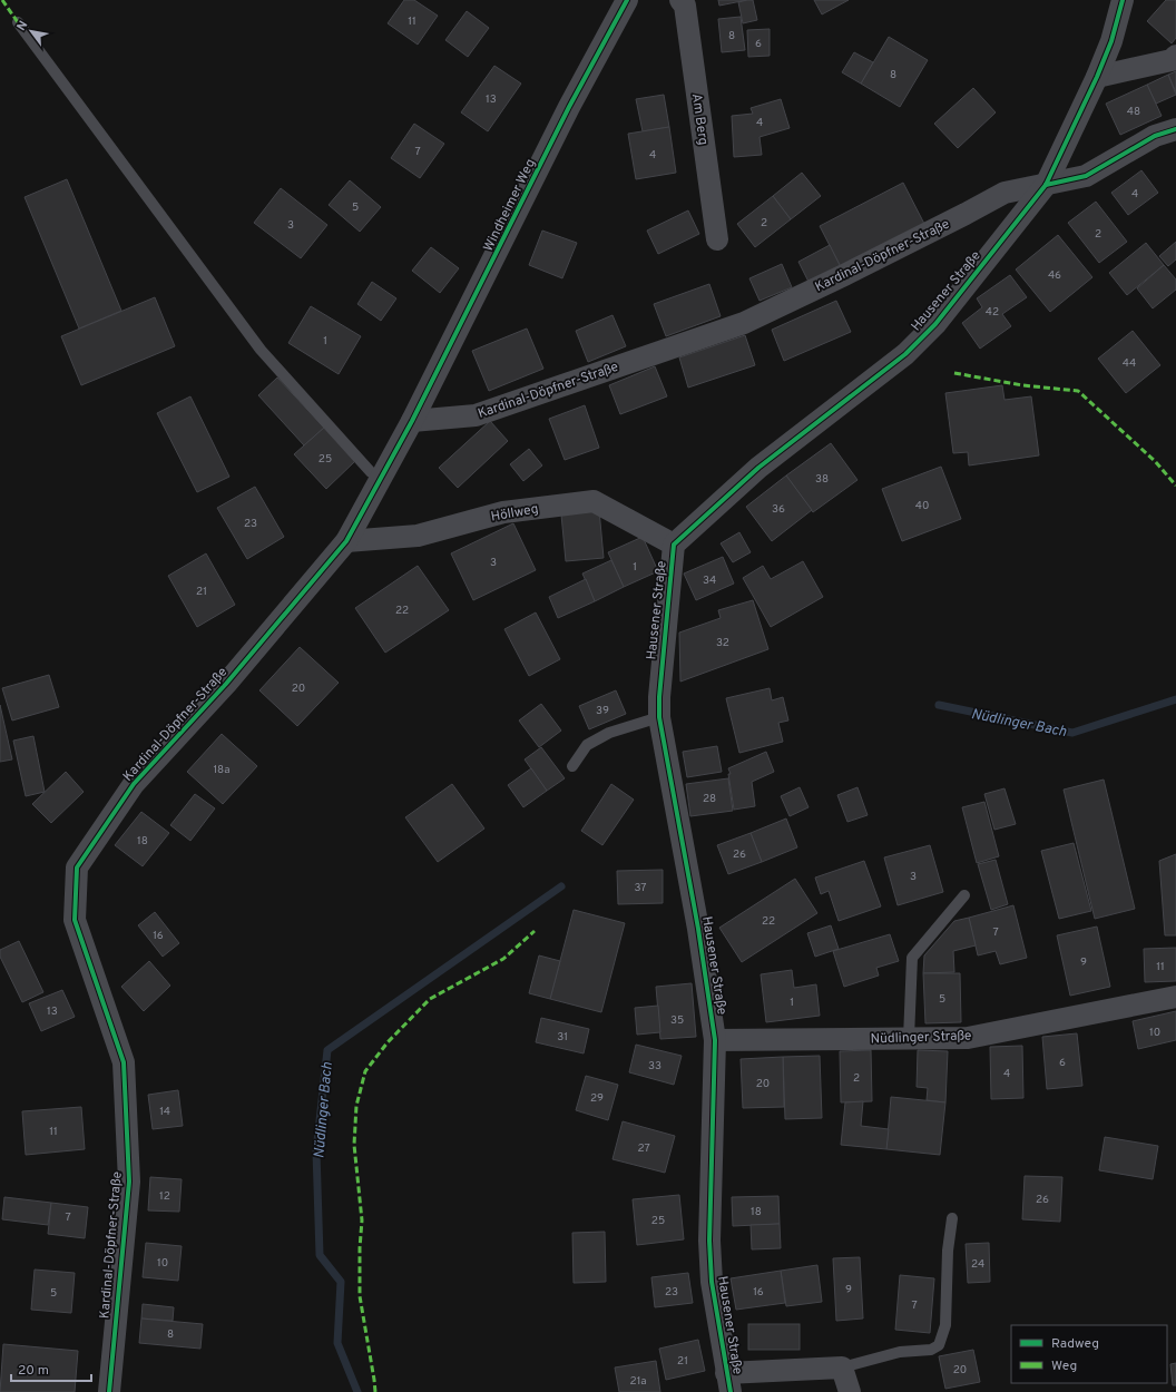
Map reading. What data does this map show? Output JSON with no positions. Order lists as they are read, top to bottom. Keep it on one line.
{"streets":{"street":["Am Berg","Windheimer Weg","Kardinal-Döpfner-Straße","Hausener Straße","Höllweg","Nüdlinger Straße"]},"crossings":[["Windheimer Weg","Kardinal-Döpfner-Straße"],["Kardinal-Döpfner-Straße","Hausener Straße"],["Kardinal-Döpfner-Straße","Höllweg"],["Hausener Straße","Höllweg"],["Hausener Straße","Nüdlinger Straße"]],"water":["Nüdlinger Bach"],"house_numbers":["11","8","6","8","13","48","4","7","4","4","5","2","3","2","46","42","1","44","25","38","40","36","23","3","1","34","21","22","32","20","39","18a","28","18","26","3","37","22","7","16","9","11","5","1","13","35","10","31","6","33","4","2","20","29","14","11","27","12","26","18","7","25","10","24","9","23","16","5","7","8","21","20","21a"],"legend":["Radweg","Weg"],"scale_bar":"20 m","north":"top left"}
